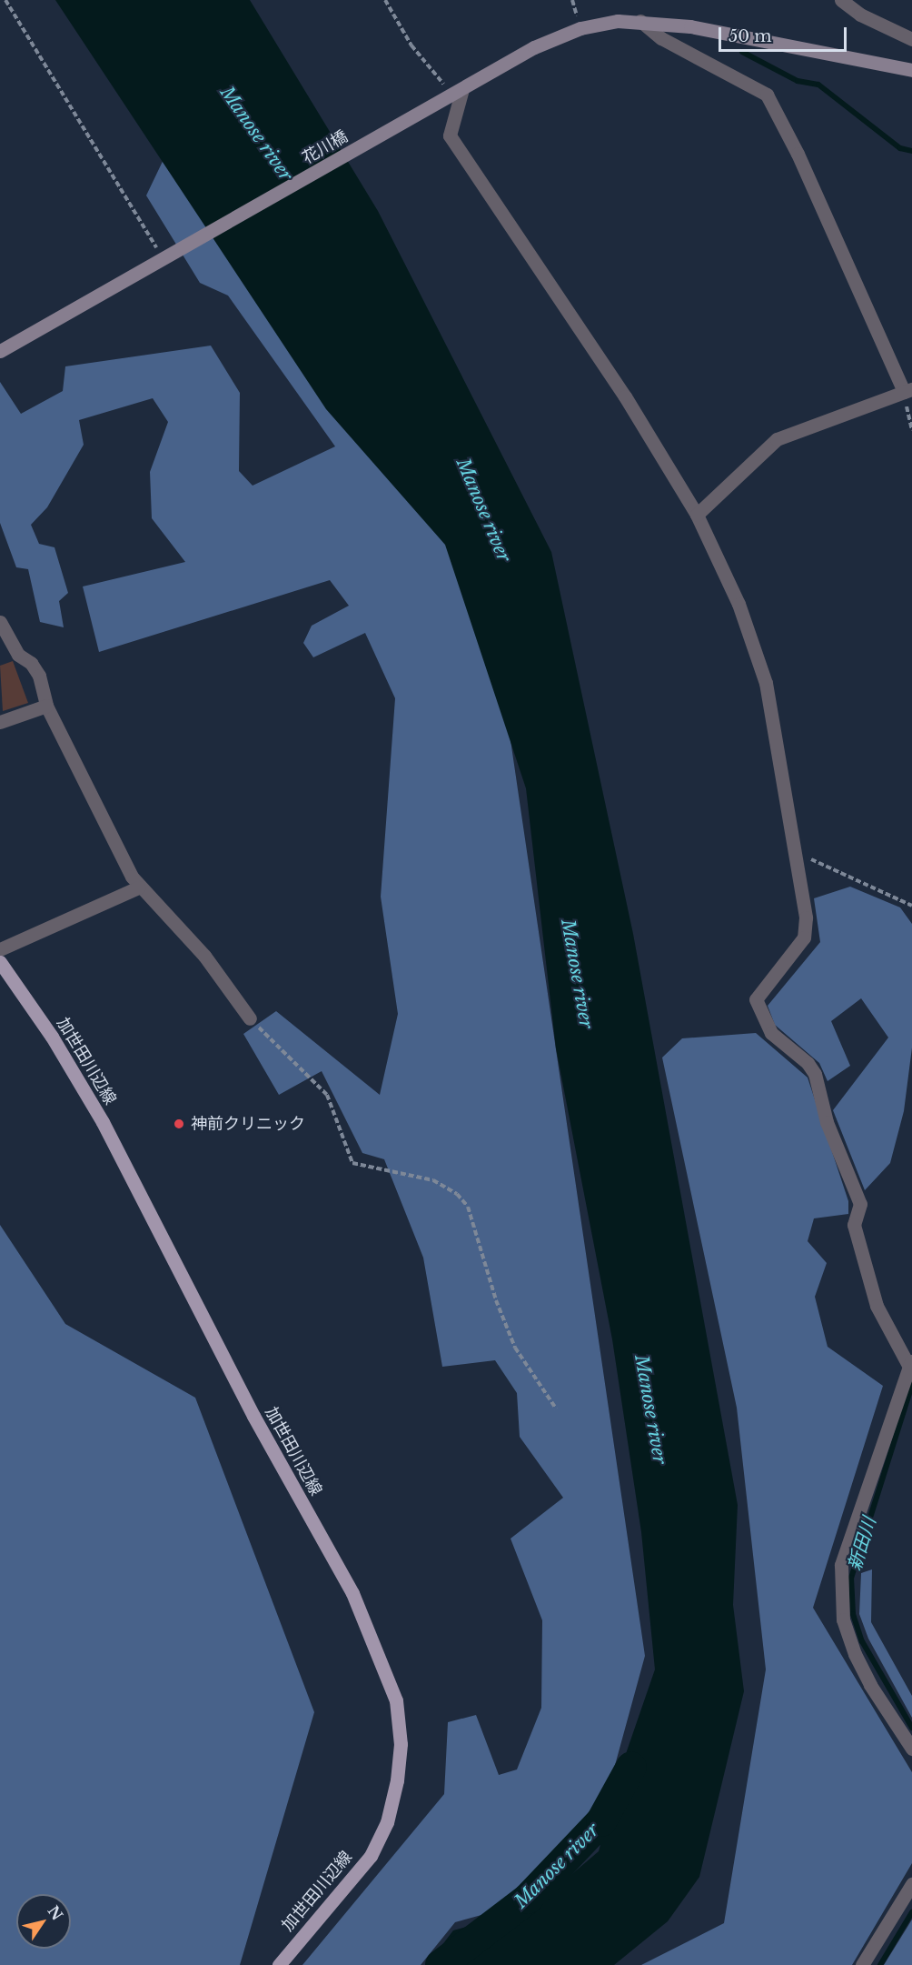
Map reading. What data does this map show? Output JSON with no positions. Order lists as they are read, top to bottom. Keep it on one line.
{"streets":{"main road":["加世田川辺線"],"street":["花川橋"]},"water":["Manose river","新田川"],"places":["神前クリニック"],"scale_bar":"50 m","north":"top right"}
